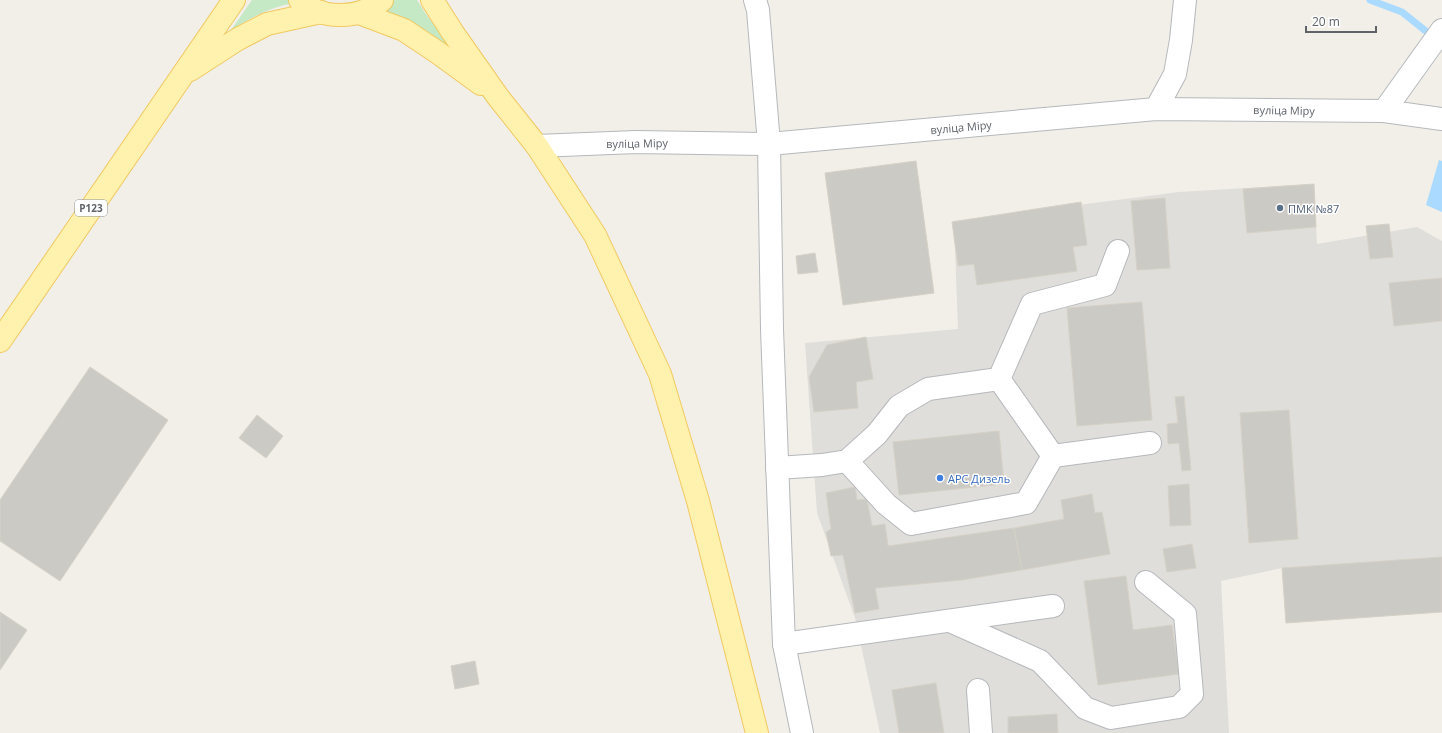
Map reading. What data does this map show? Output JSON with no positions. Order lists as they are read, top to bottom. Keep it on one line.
{"streets":{"main road":["Р123"],"street":["вуліца Міру"]},"places":["ПМК №87","АРС Дизель"],"scale_bar":"20 m"}
